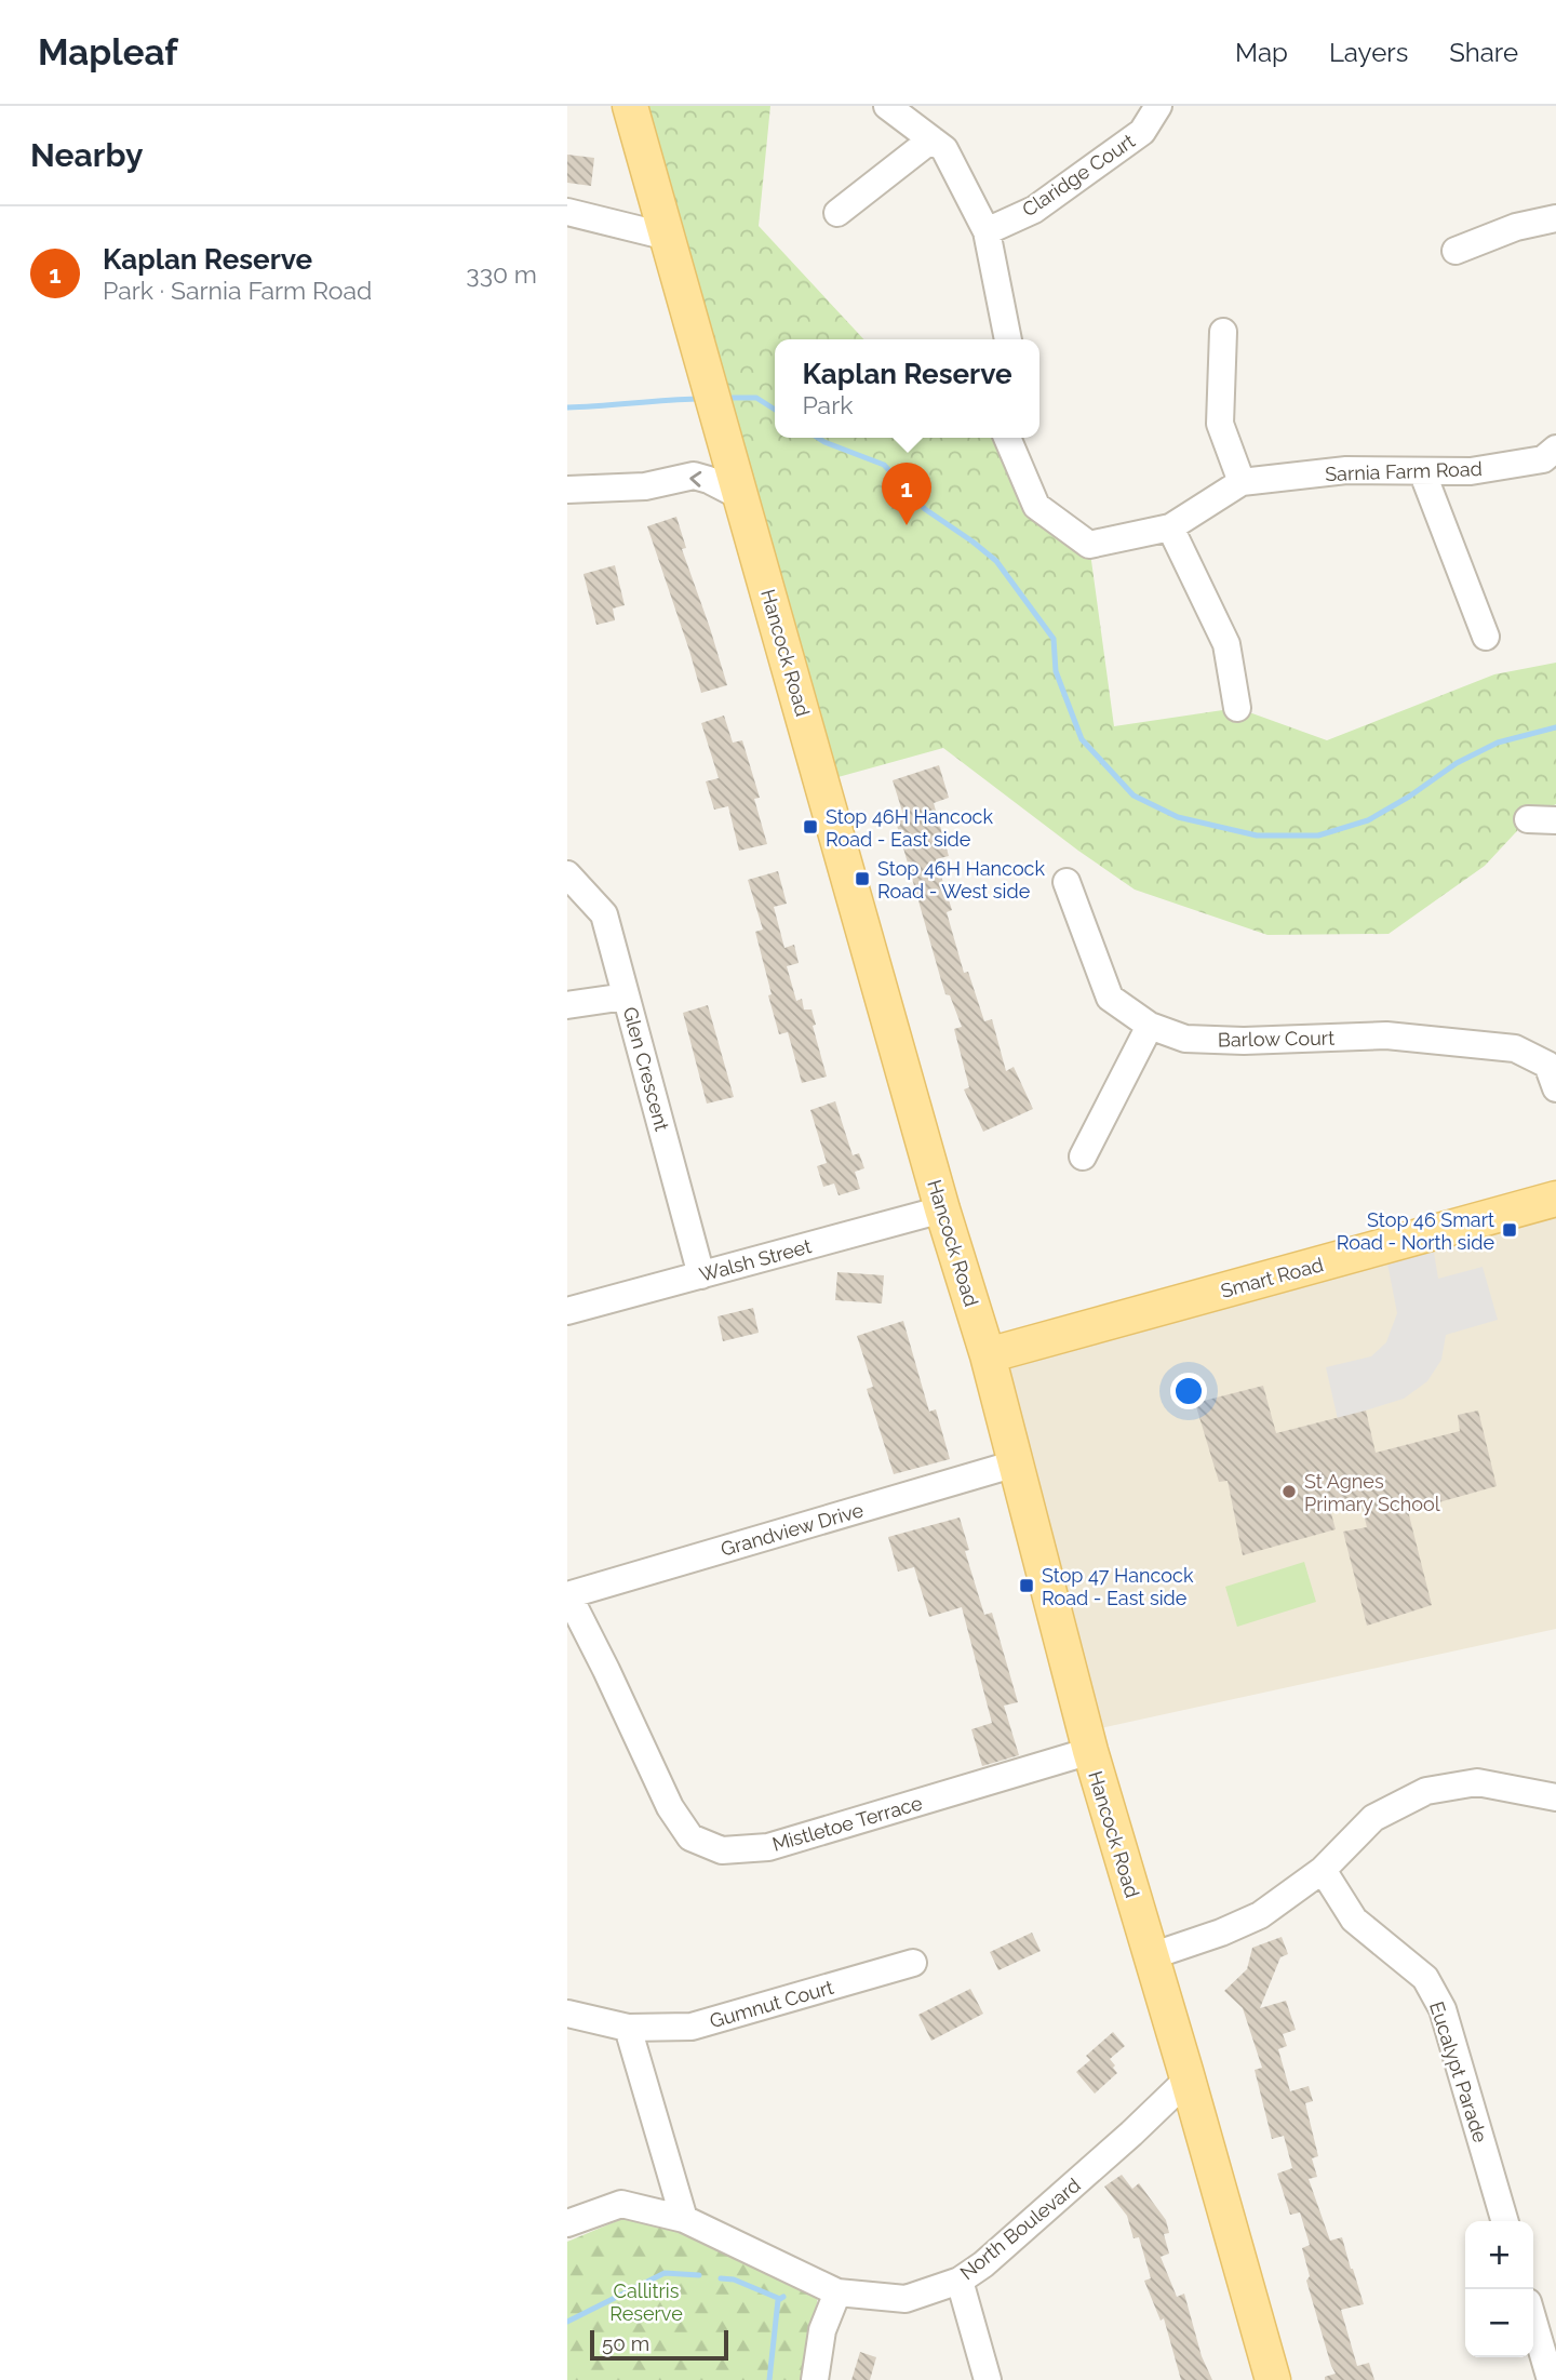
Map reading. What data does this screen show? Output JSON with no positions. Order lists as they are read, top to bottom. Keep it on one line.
{"streets":{"main road":["Hancock Road","Smart Road"],"street":["Claridge Court","Sarnia Farm Road","Barlow Court","Glen Crescent","Walsh Street","Grandview Drive","Mistletoe Terrace","Gumnut Court","Eucalypt Parade","North Boulevard"]},"crossings":[["Hancock Road","Walsh Street"],["Hancock Road","Smart Road"],["Hancock Road","Grandview Drive"],["Hancock Road","Mistletoe Terrace"],["Hancock Road","North Boulevard"],["Glen Crescent","Walsh Street"],["Grandview Drive","Mistletoe Terrace"]],"parks":["Callitris Reserve"],"places":{"transit":["Stop 46H Hancock Road - East side","Stop 46H Hancock Road - West side","Stop 46 Smart Road - North side","Stop 47 Hancock Road - East side"],"other":["St Agnes Primary School"]},"scale_bar":"50 m","page":{"header":"Mapleaf","nav":["Map","Layers","Share"],"heading":"Nearby","list":[{"mark":"1","name":"Kaplan Reserve","note":"Park · Sarnia Farm Road","value":"330 m"}],"popup":["Kaplan Reserve","Park"],"pins":"1","map_buttons":["+","−"],"scale":"50 m"}}
